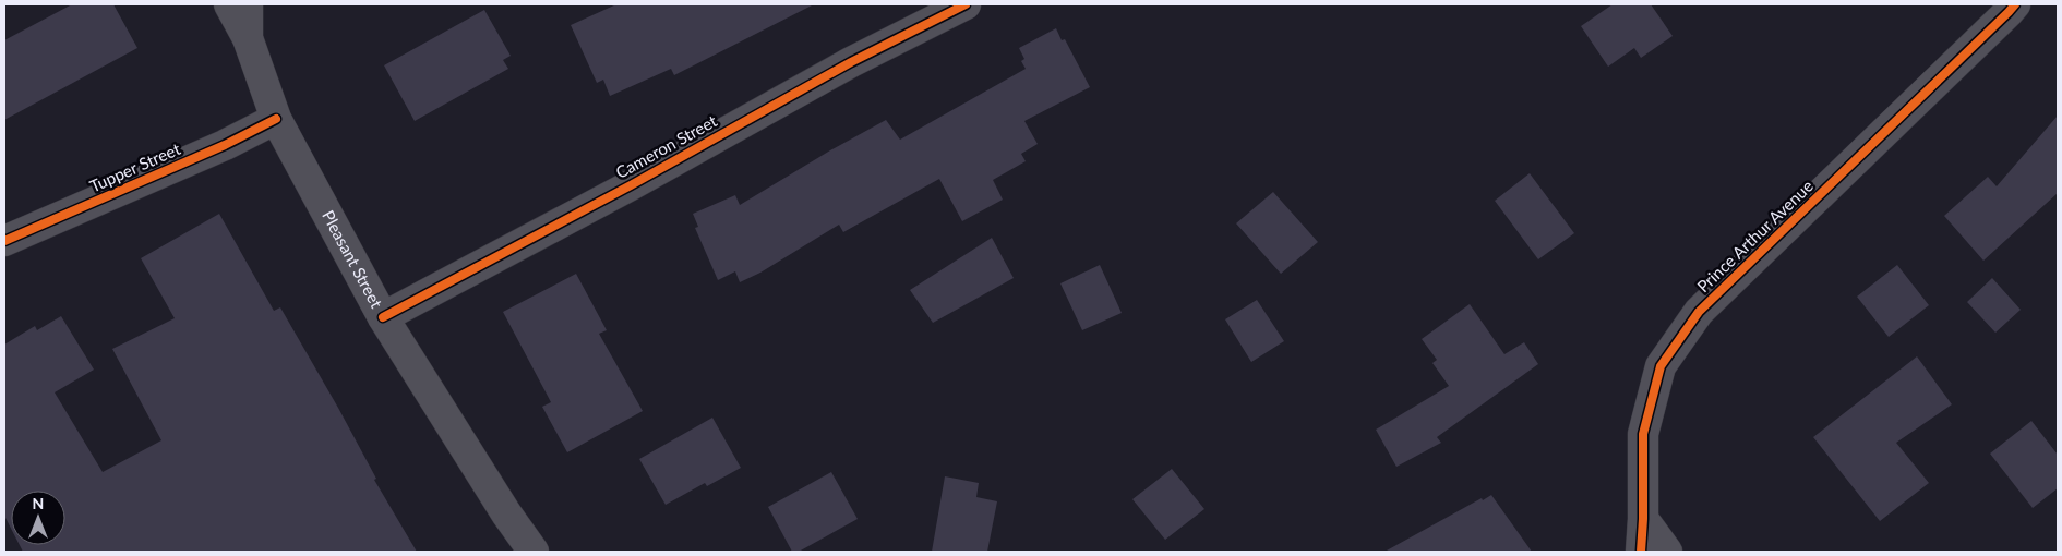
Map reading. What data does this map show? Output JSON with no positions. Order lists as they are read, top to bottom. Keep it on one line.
{"streets":{"street":["Cameron Street","Tupper Street","Prince Arthur Avenue","Pleasant Street"]},"crossings":[["Cameron Street","Pleasant Street"],["Tupper Street","Pleasant Street"]],"north":"top"}
